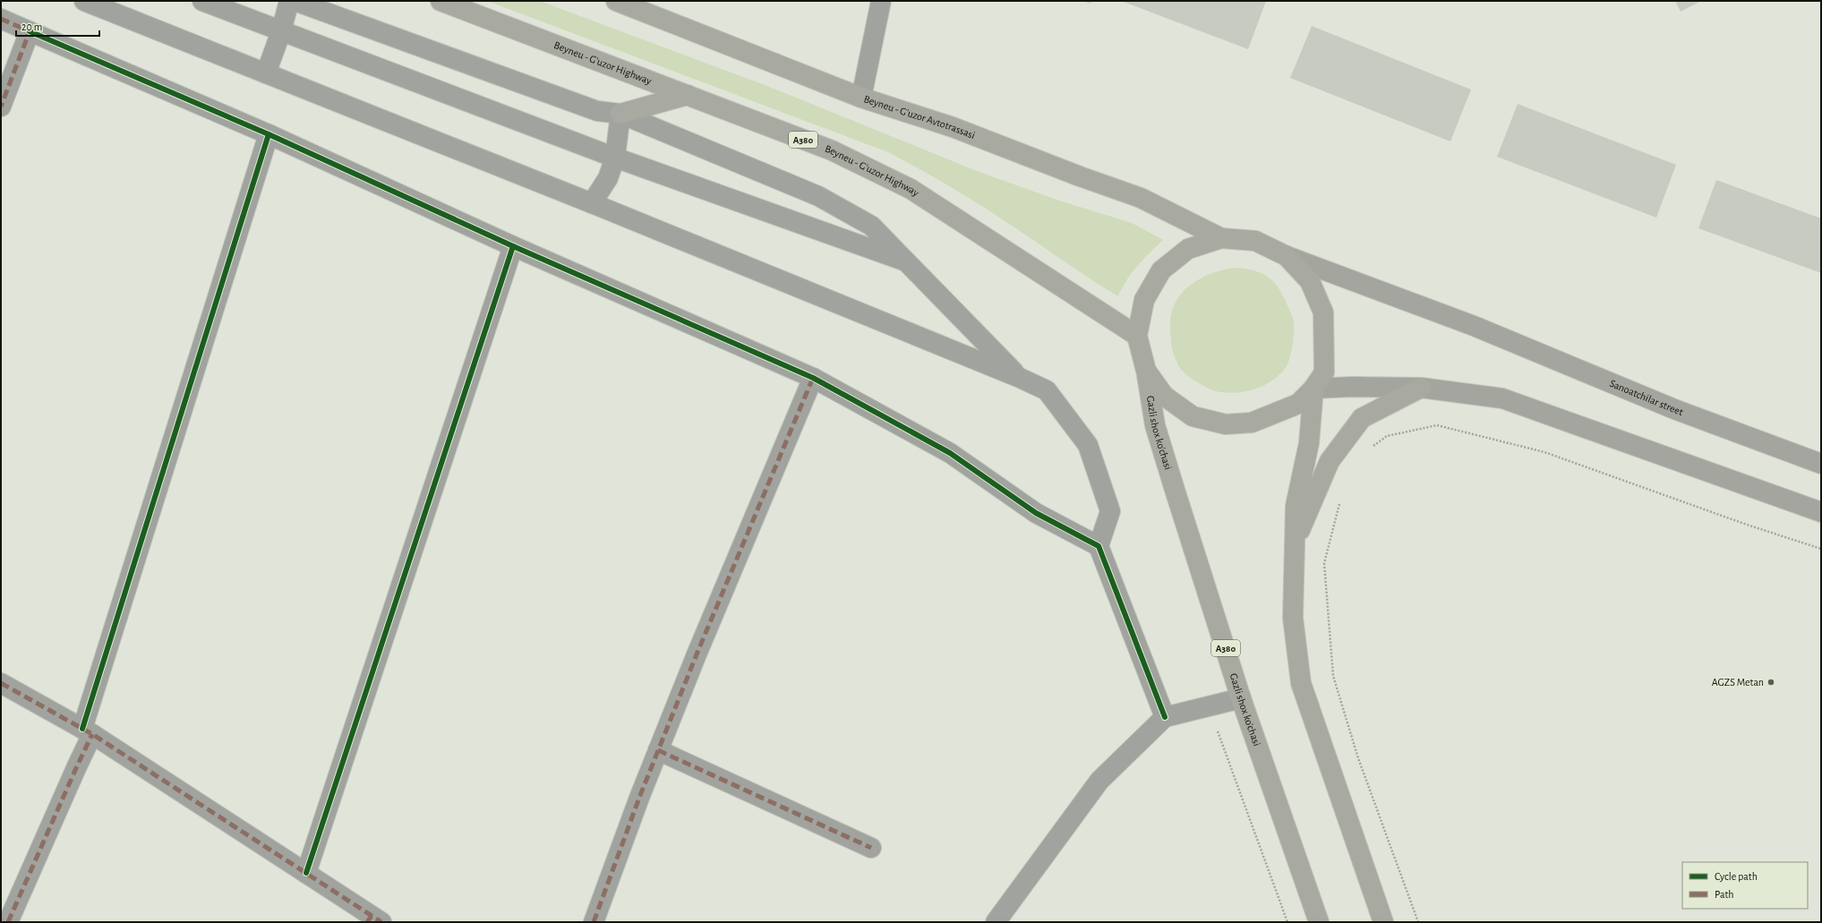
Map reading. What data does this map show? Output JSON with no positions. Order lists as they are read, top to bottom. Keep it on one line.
{"streets":{"highway":["Beyneu - G'uzor Highway","Beyneu - G'uzor Avtotrassasi","A380","Gazli shox ko'chasi"],"main road":["Sanoatchilar street"]},"crossings":[["Beyneu - G'uzor Highway","Gazli shox ko'chasi"]],"places":["AGZS Metan"],"legend":["Cycle path","Path"],"scale_bar":"20 m"}
